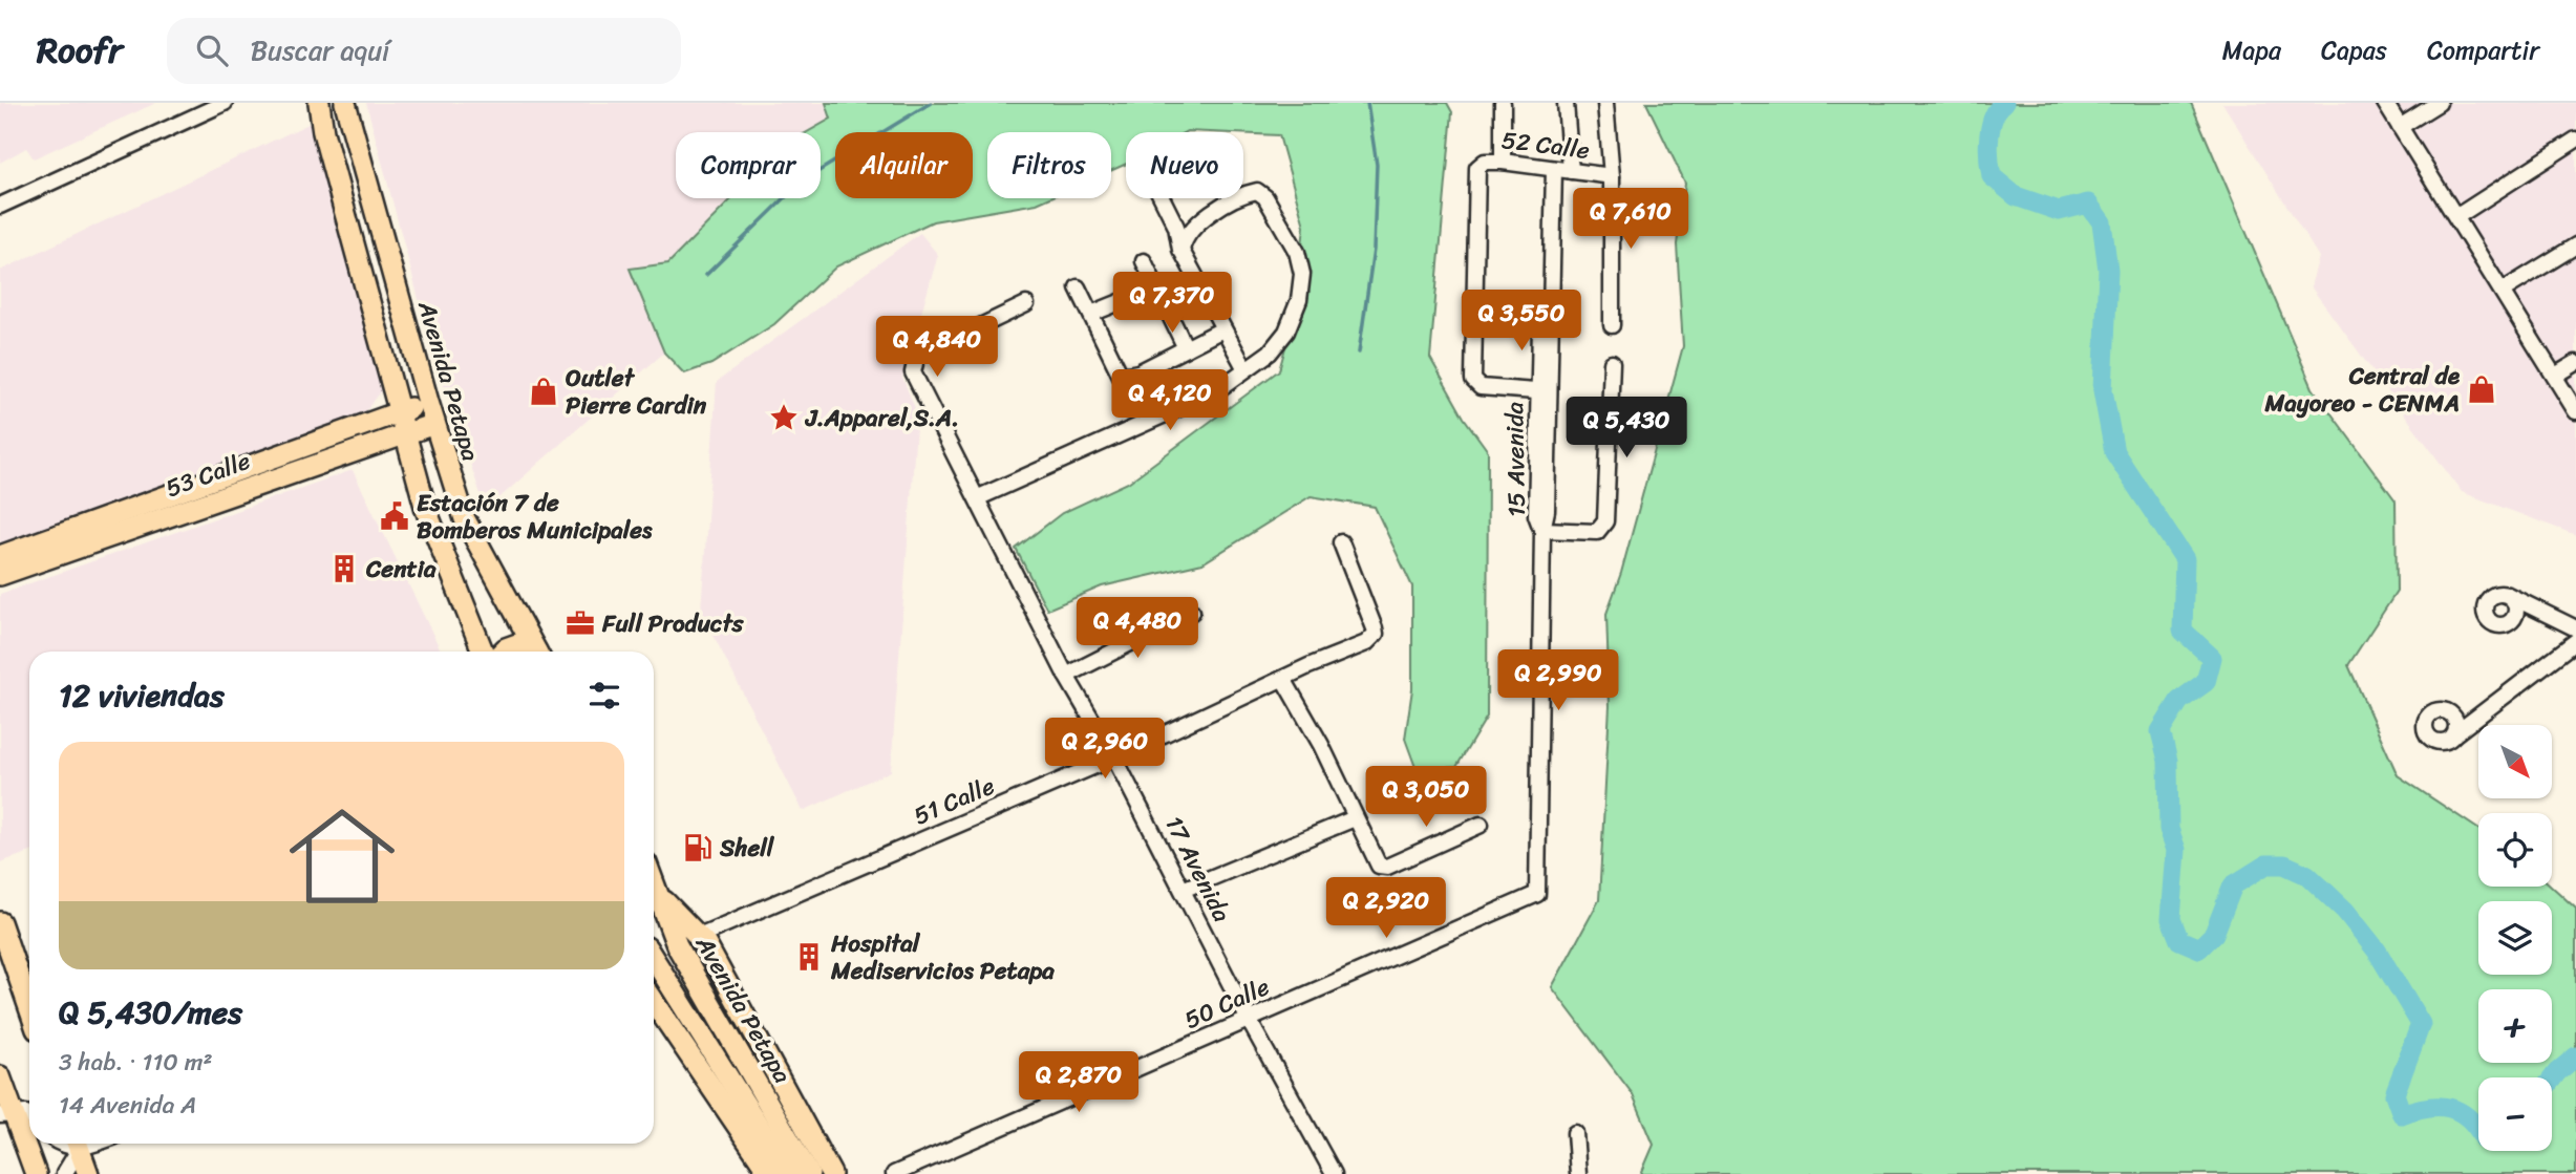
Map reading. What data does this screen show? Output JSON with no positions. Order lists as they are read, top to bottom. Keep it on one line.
{"streets":{"main road":["Avenida Petapa","53 Calle"],"street":["52 Calle","15 Avenida","51 Calle","17 Avenida","50 Calle"]},"crossings":[["52 Calle","15 Avenida"],["Avenida Petapa","53 Calle"],["15 Avenida","50 Calle"],["51 Calle","17 Avenida"],["17 Avenida","50 Calle"]],"places":{"shop":["Central de Mayoreo - CENMA","Outlet Pierre Cardin"],"place":["J.Apparel,S.A."],"public building":["Estación 7 de Bomberos Municipales"],"building":["Centia","Hospital Mediservicios Petapa"],"office":["Full Products"],"fuel station":["Shell"]},"north":"bottom right","page":{"header":"Roofr","search":"Buscar aquí","nav":["Mapa","Capas","Compartir"],"chip":["Comprar","Alquilar","Filtros","Nuevo"],"price":["Q 7,610","Q 7,370","Q 3,550","Q 4,840","Q 4,120","Q 5,430","Q 4,480","Q 2,990","Q 2,960","Q 3,050","Q 2,920","Q 2,870"],"heading":"12 viviendas","map_buttons":["+","−"],"list":[{"name":"Q 5,430/mes","note":"3 hab. · 110 m² · 14 Avenida A"}]}}
